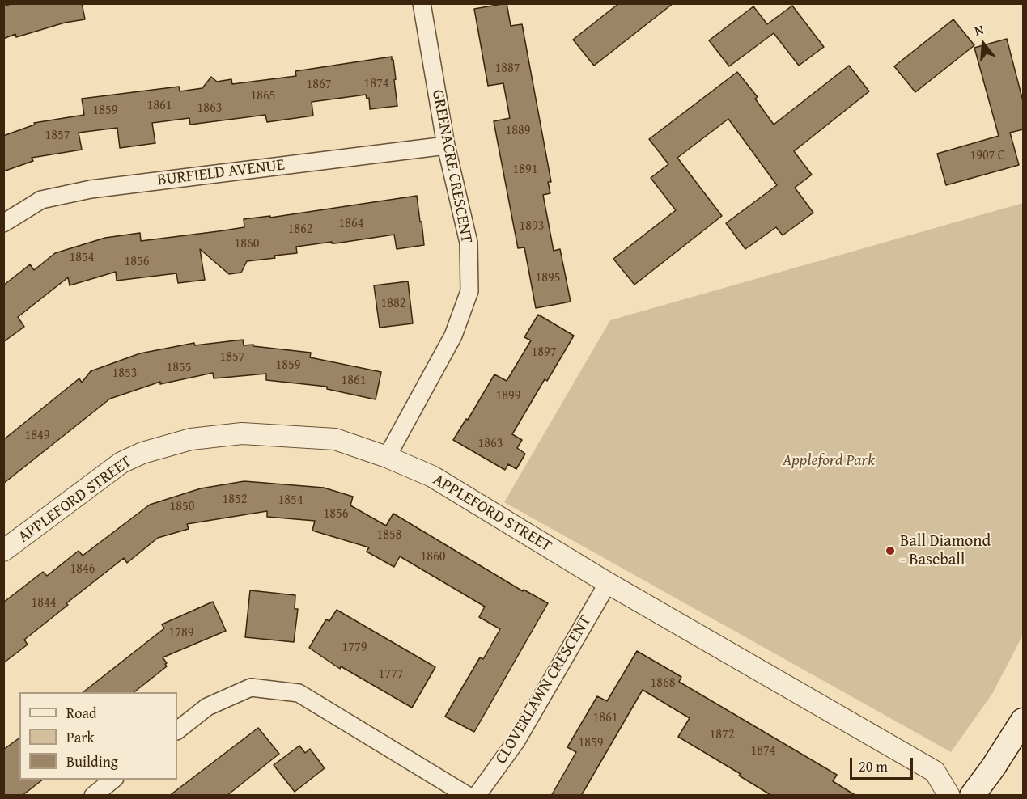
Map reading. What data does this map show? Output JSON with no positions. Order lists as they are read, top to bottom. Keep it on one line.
{"streets":{"street":["GREENACRE CRESCENT","BURFIELD AVENUE","APPLEFORD STREET","CLOVERLAWN CRESCENT"]},"crossings":[["GREENACRE CRESCENT","BURFIELD AVENUE"],["GREENACRE CRESCENT","APPLEFORD STREET"],["APPLEFORD STREET","CLOVERLAWN CRESCENT"]],"parks":["Appleford Park"],"places":["Ball Diamond - Baseball"],"house_numbers":["1887","1874","1867","1865","1861","1863","1859","1889","1857","1907 C","1891","1864","1893","1862","1860","1854","1856","1895","1882","1897","1857","1859","1855","1853","1861","1899","1849","1863","1852","1854","1850","1856","1858","1860","1846","1844","1789","1779","1777","1868","1861","1872","1859","1874"],"legend":["Road","Park","Building"],"scale_bar":"20 m","north":"top"}
